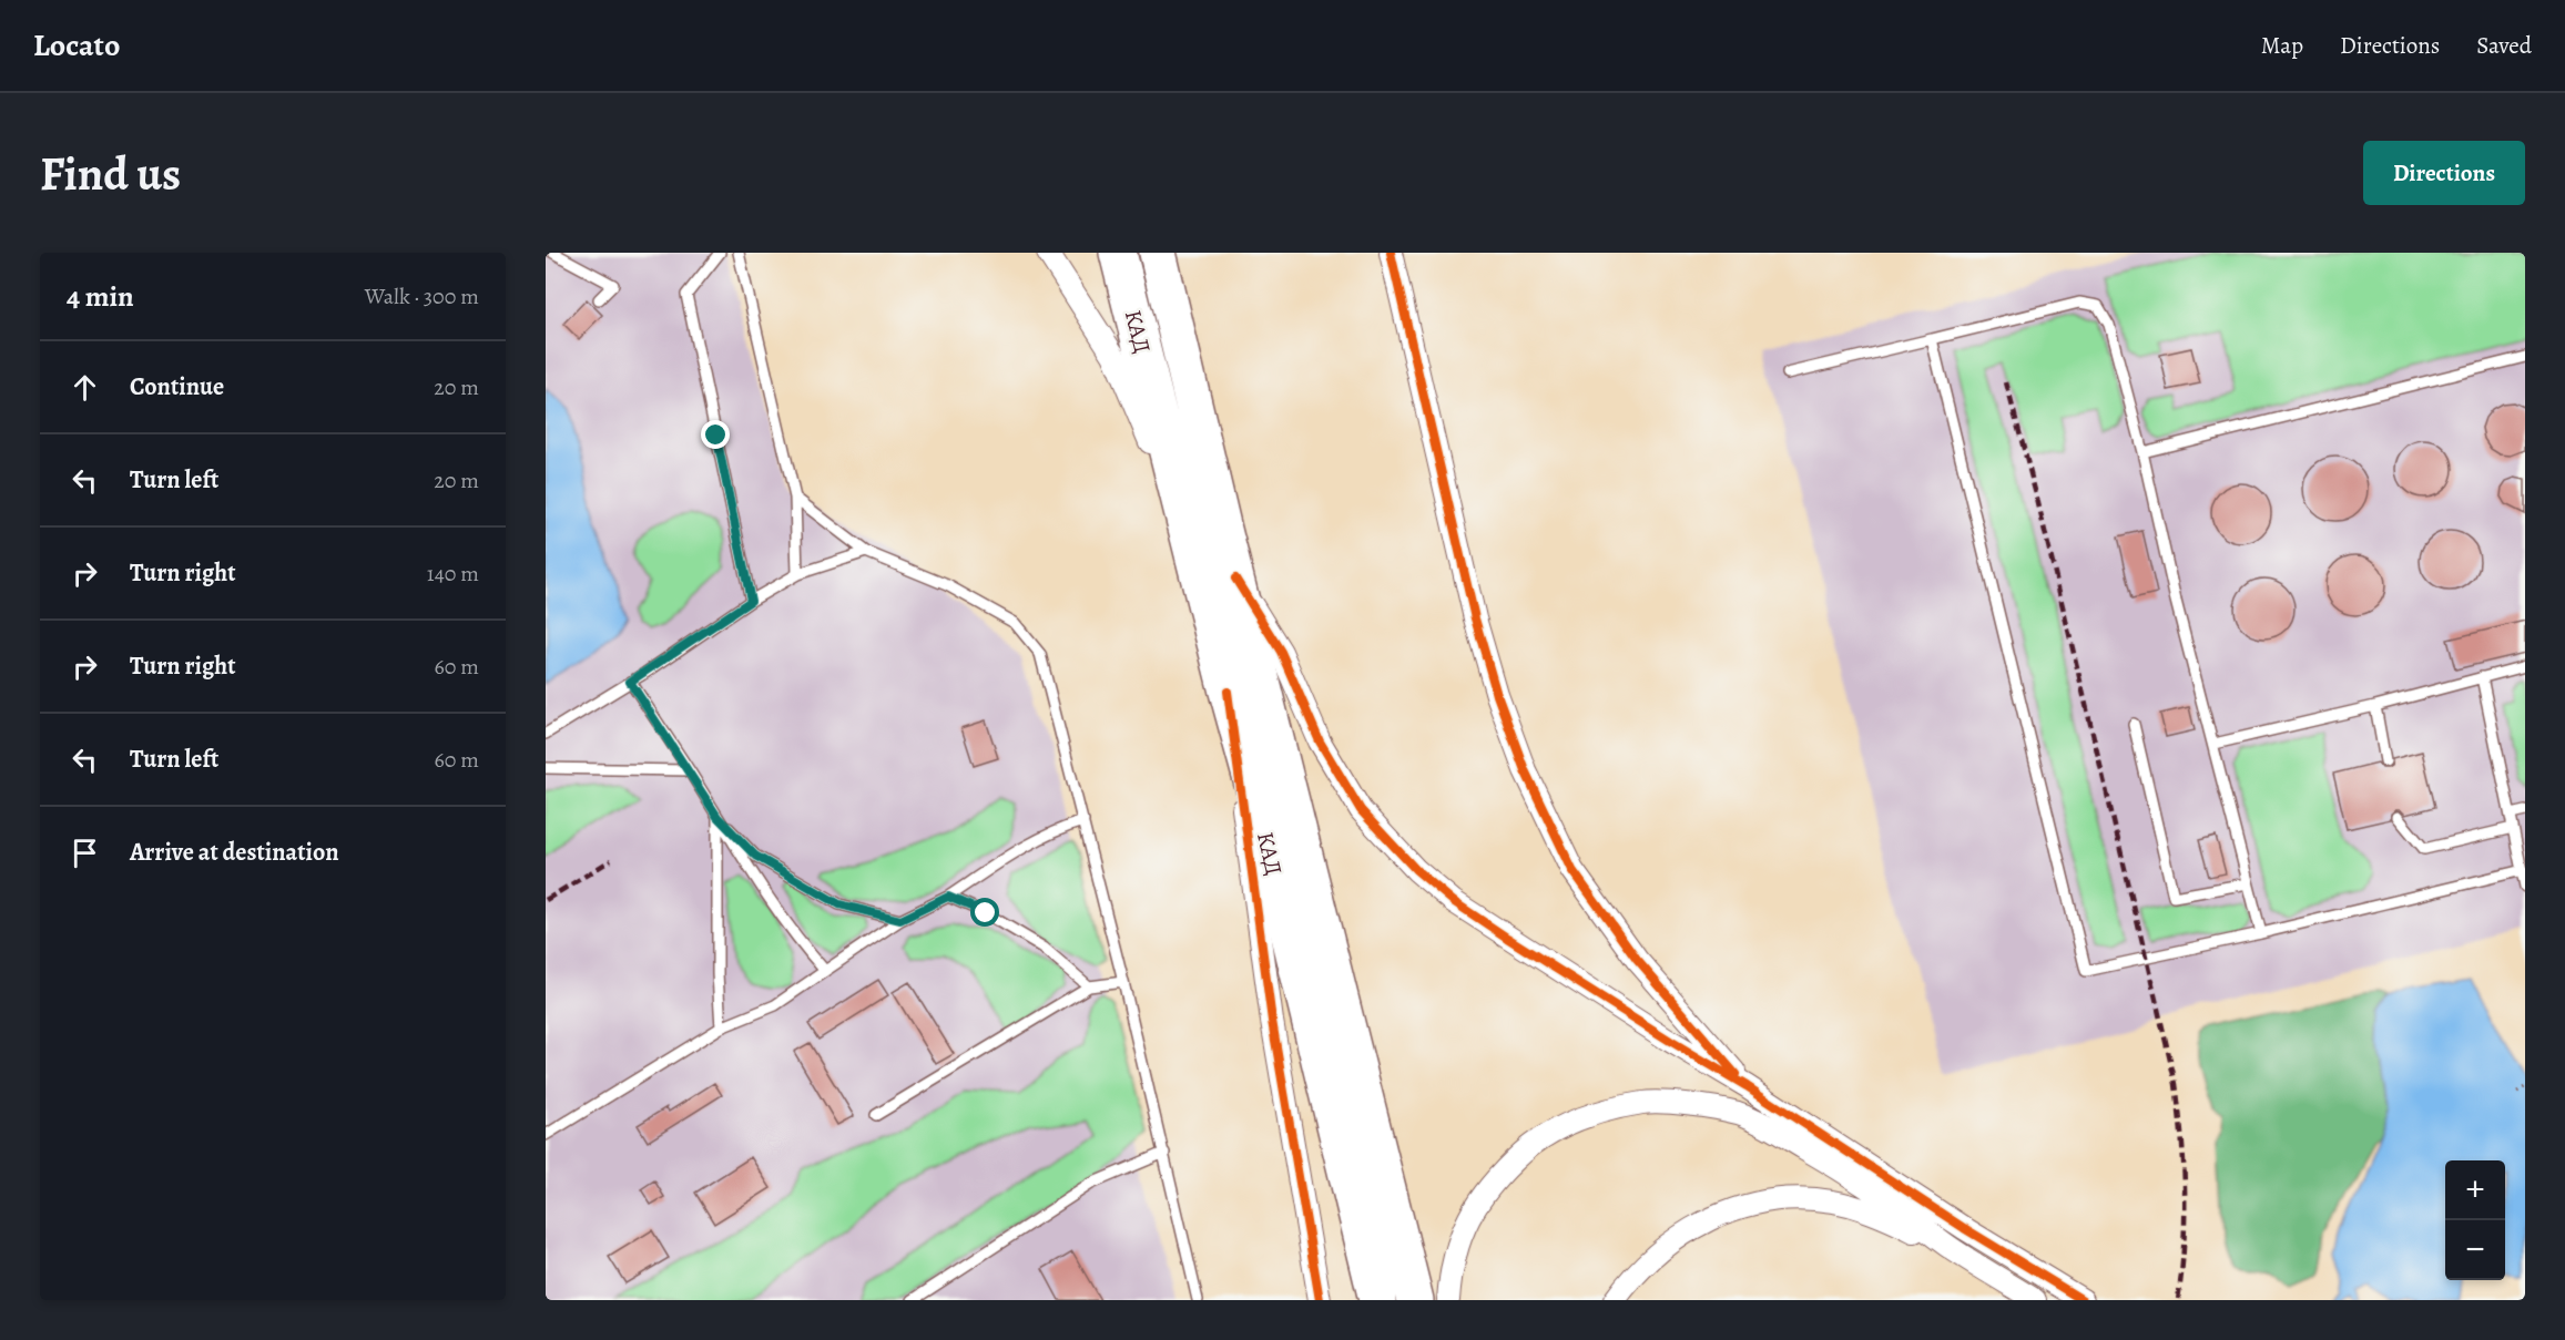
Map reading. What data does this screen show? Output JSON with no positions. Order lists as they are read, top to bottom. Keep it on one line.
{"streets":{"highway":["КАД"]},"page":{"header":"Locato","nav":["Map","Directions","Saved"],"buttons":"Directions","title":"Find us","heading":["4 min","Walk · 300 m"],"list":[["Continue","20 m"],["Turn left","20 m"],["Turn right","140 m"],["Turn right","60 m"],["Turn left","60 m"],"Arrive at destination"],"map_buttons":["+","−"]}}
